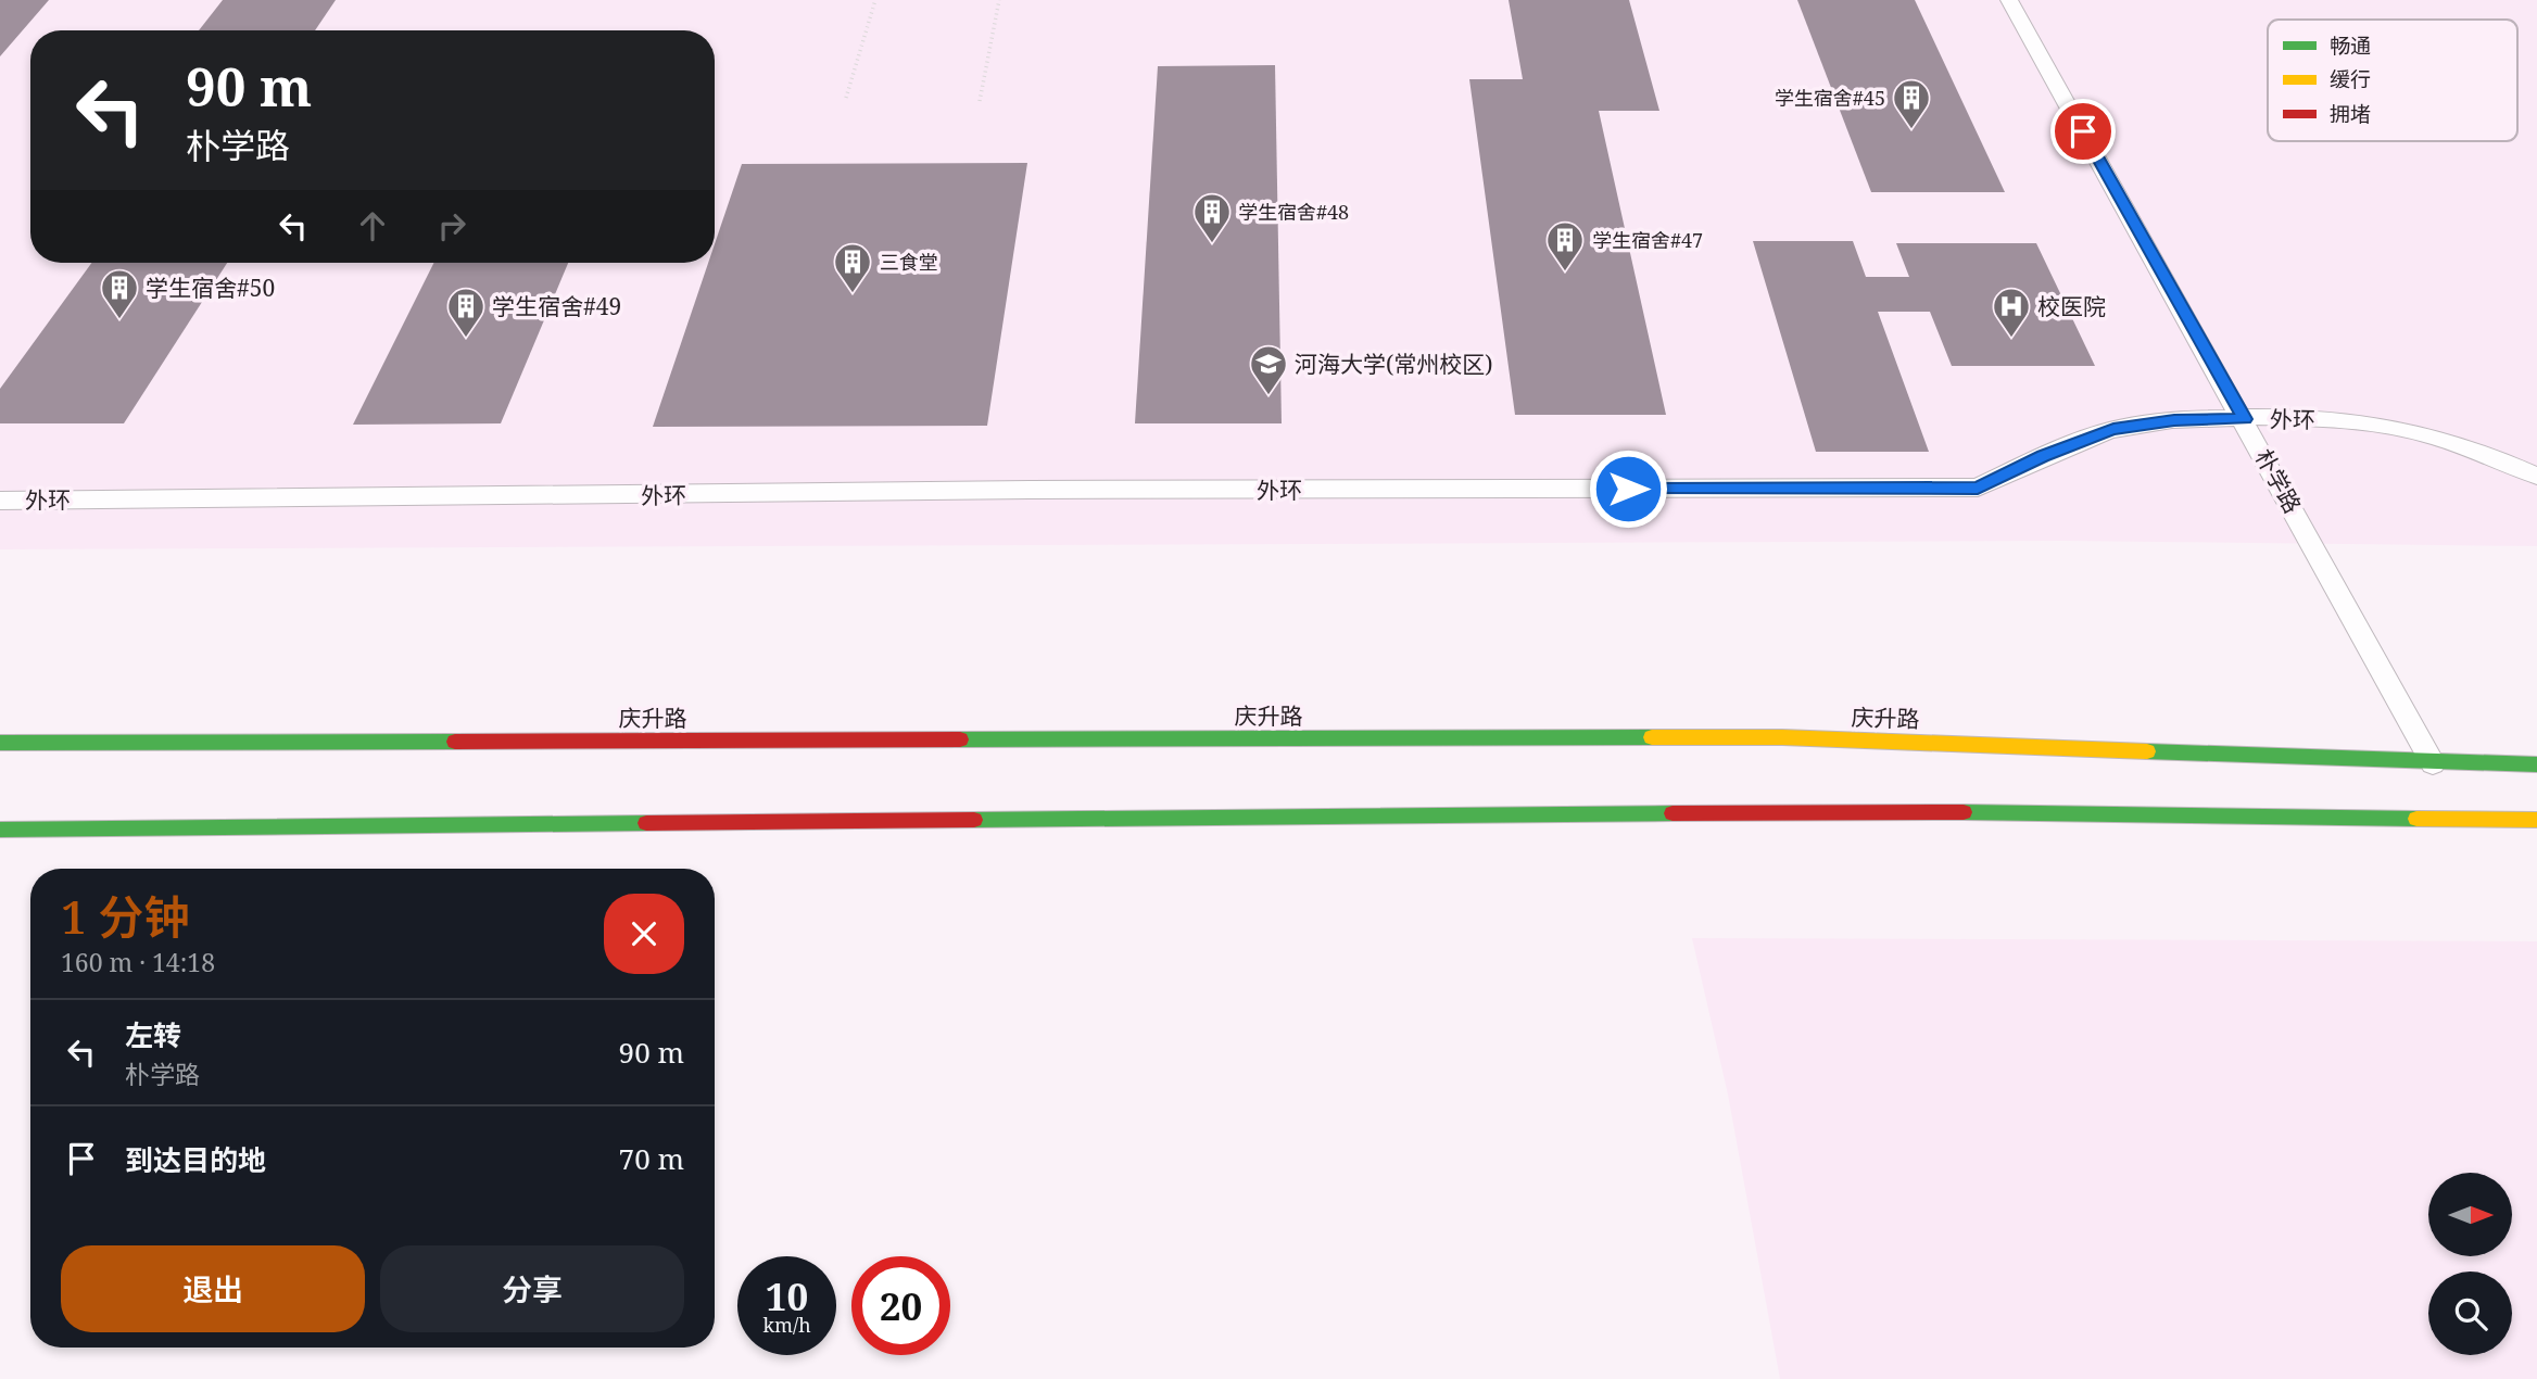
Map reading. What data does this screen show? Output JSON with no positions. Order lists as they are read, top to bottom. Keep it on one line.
{"streets":{"main road":["庆升路"],"lane":["外环","朴学路"]},"crossings":[["外环","朴学路"],["朴学路","庆升路"]],"places":{"building":["学生宿舍#45","学生宿舍#48","学生宿舍#47","三食堂","学生宿舍#50","学生宿舍#49"],"hospital":["校医院"],"school or university":["河海大学(常州校区)"]},"legend":["畅通","缓行","拥堵"],"north":"right","page":{"turn":["90 m","朴学路"],"heading":["1 分钟","160 m · 14:18"],"list":[{"name":"左转","note":"朴学路","value":"90 m"},{"name":"到达目的地","value":"70 m"}],"buttons":["退出","分享"],"speed":"10 km/h","limit":"20"}}
